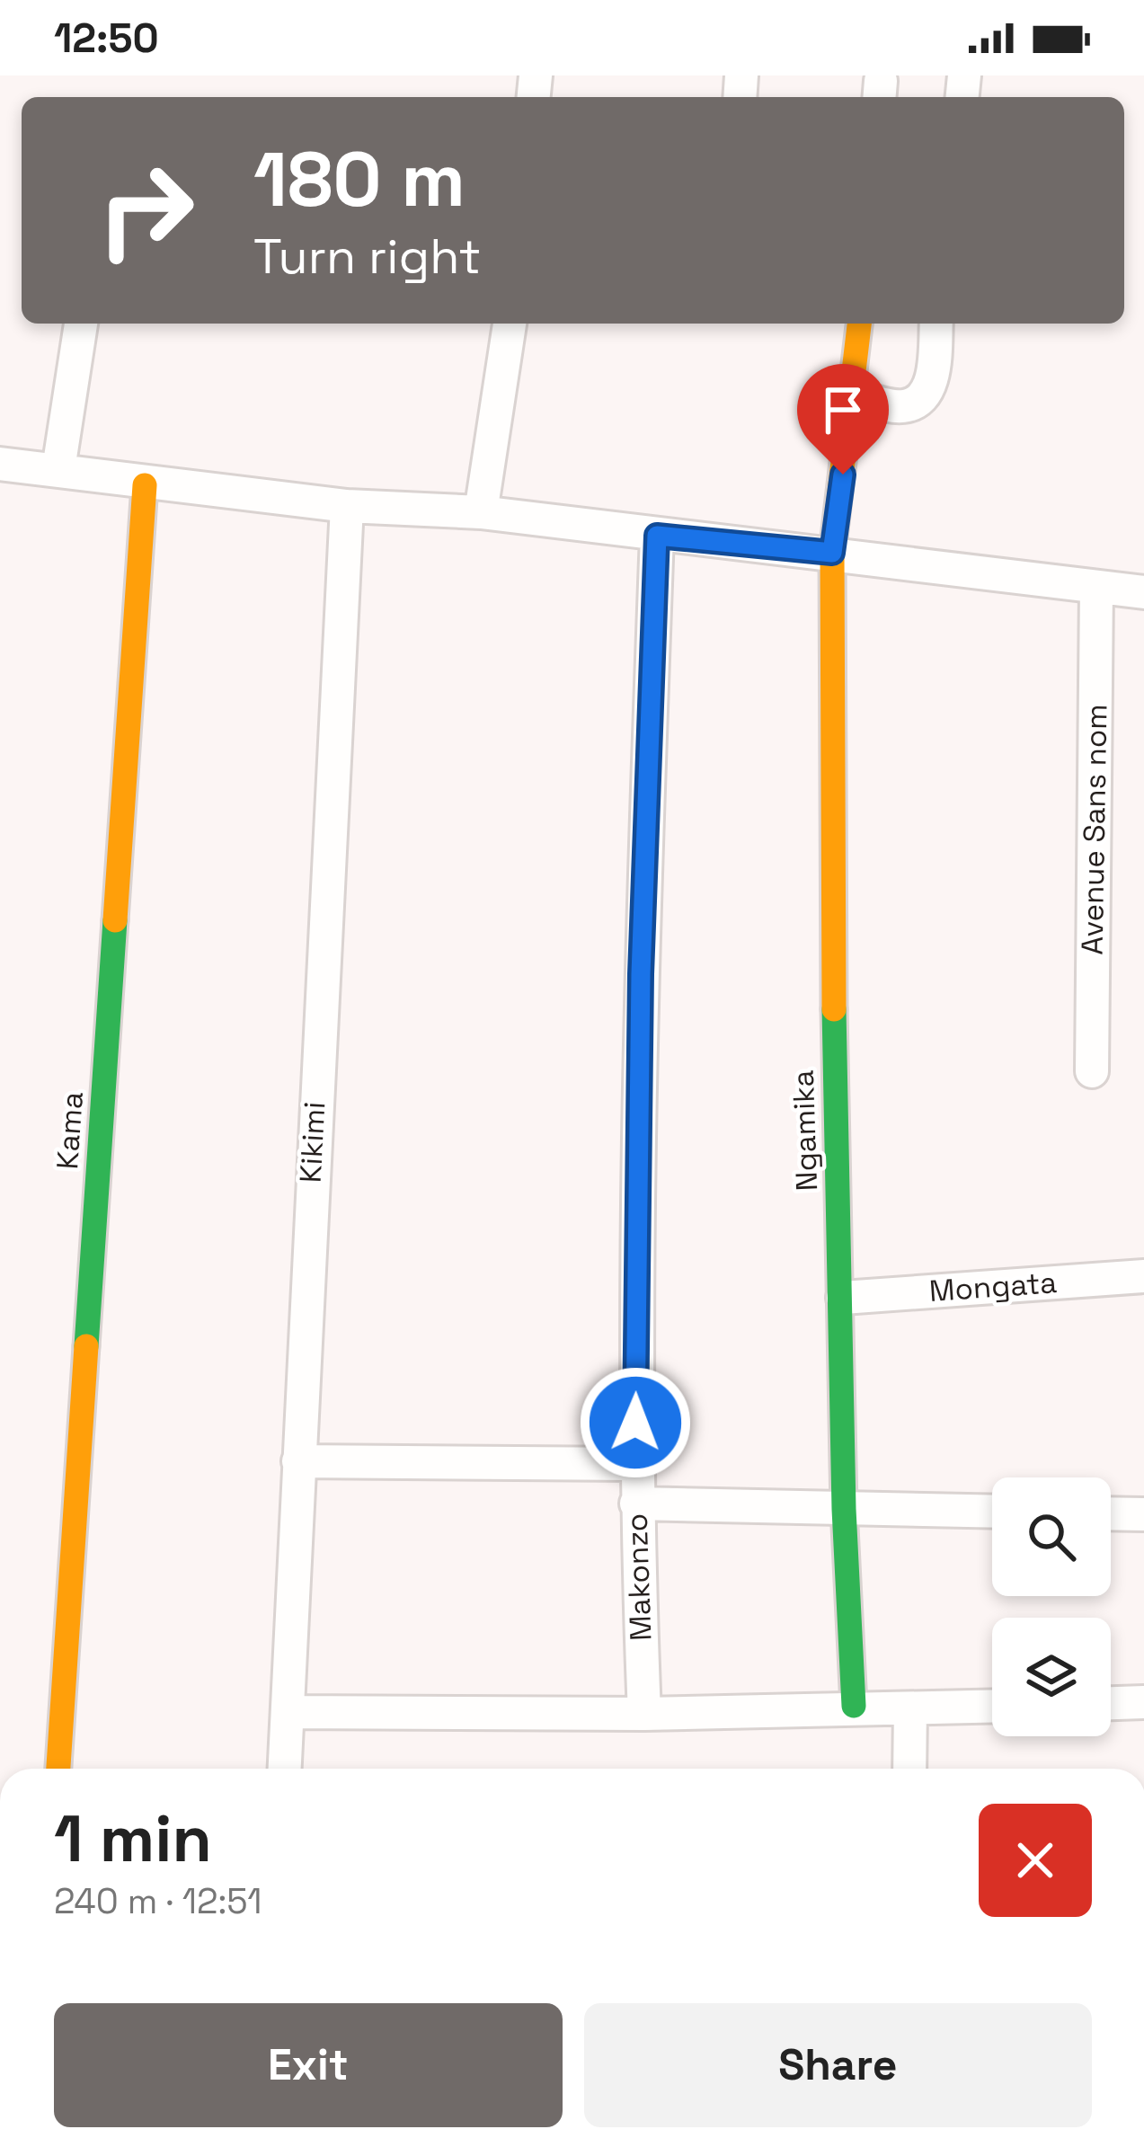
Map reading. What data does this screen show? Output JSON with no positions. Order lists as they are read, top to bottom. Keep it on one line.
{"streets":{"street":["Avenue Sans nom","Kama","Ngamika","Kikimi","Mongata","Makonzo"]},"crossings":[["Ngamika","Mongata"]],"page":{"status":"12:50","turn":["180 m","Turn right"],"heading":["1 min","240 m · 12:51"],"buttons":["Exit","Share"]}}
